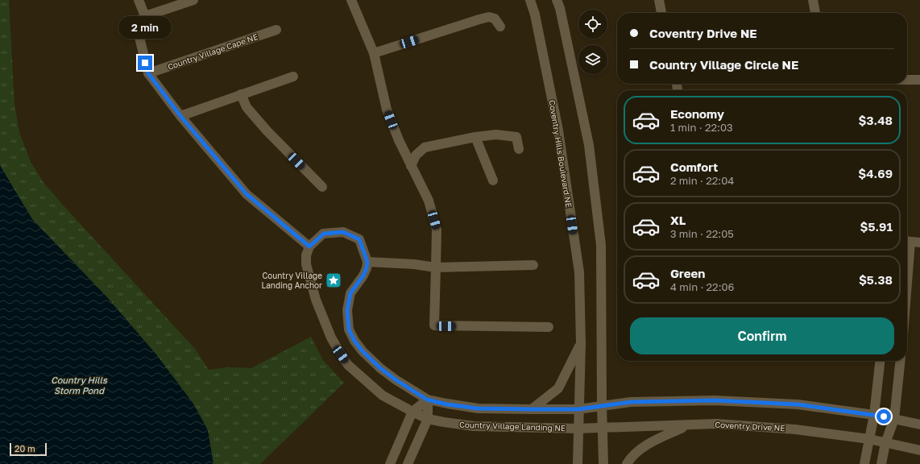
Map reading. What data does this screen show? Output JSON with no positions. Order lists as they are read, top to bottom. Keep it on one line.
{"streets":{"street":["Country Village Cape NE","Coventry Hills Boulevard NE","Country Village Landing NE","Coventry Drive NE"]},"crossings":[["Coventry Hills Boulevard NE","Country Village Landing NE"],["Coventry Hills Boulevard NE","Coventry Drive NE"],["Country Village Landing NE","Coventry Drive NE"]],"water":["Country Hills Storm Pond"],"places":{"place":["Country Village Landing Anchor"]},"scale_bar":"20 m","page":{"banner":["Coventry Drive NE","Country Village Circle NE"],"bubble":"2 min","list":[{"name":"Economy","note":"1 min · 22:03","value":"$3.48"},{"name":"Comfort","note":"2 min · 22:04","value":"$4.69"},{"name":"XL","note":"3 min · 22:05","value":"$5.91"},{"name":"Green","note":"4 min · 22:06","value":"$5.38"}],"buttons":"Confirm","scale":"20 m"}}
